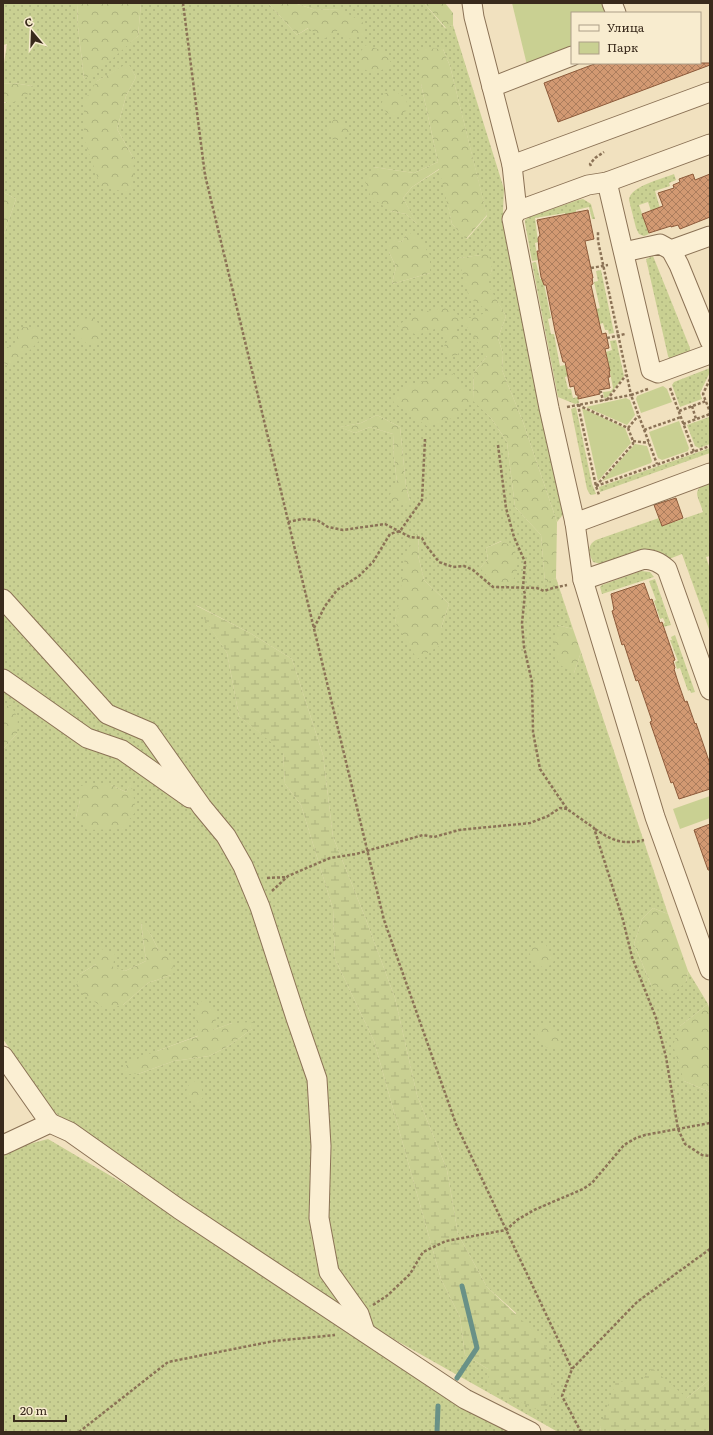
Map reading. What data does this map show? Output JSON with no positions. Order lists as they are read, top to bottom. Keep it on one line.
{"legend":["Улица","Парк"],"scale_bar":"20 m","north":"top"}
